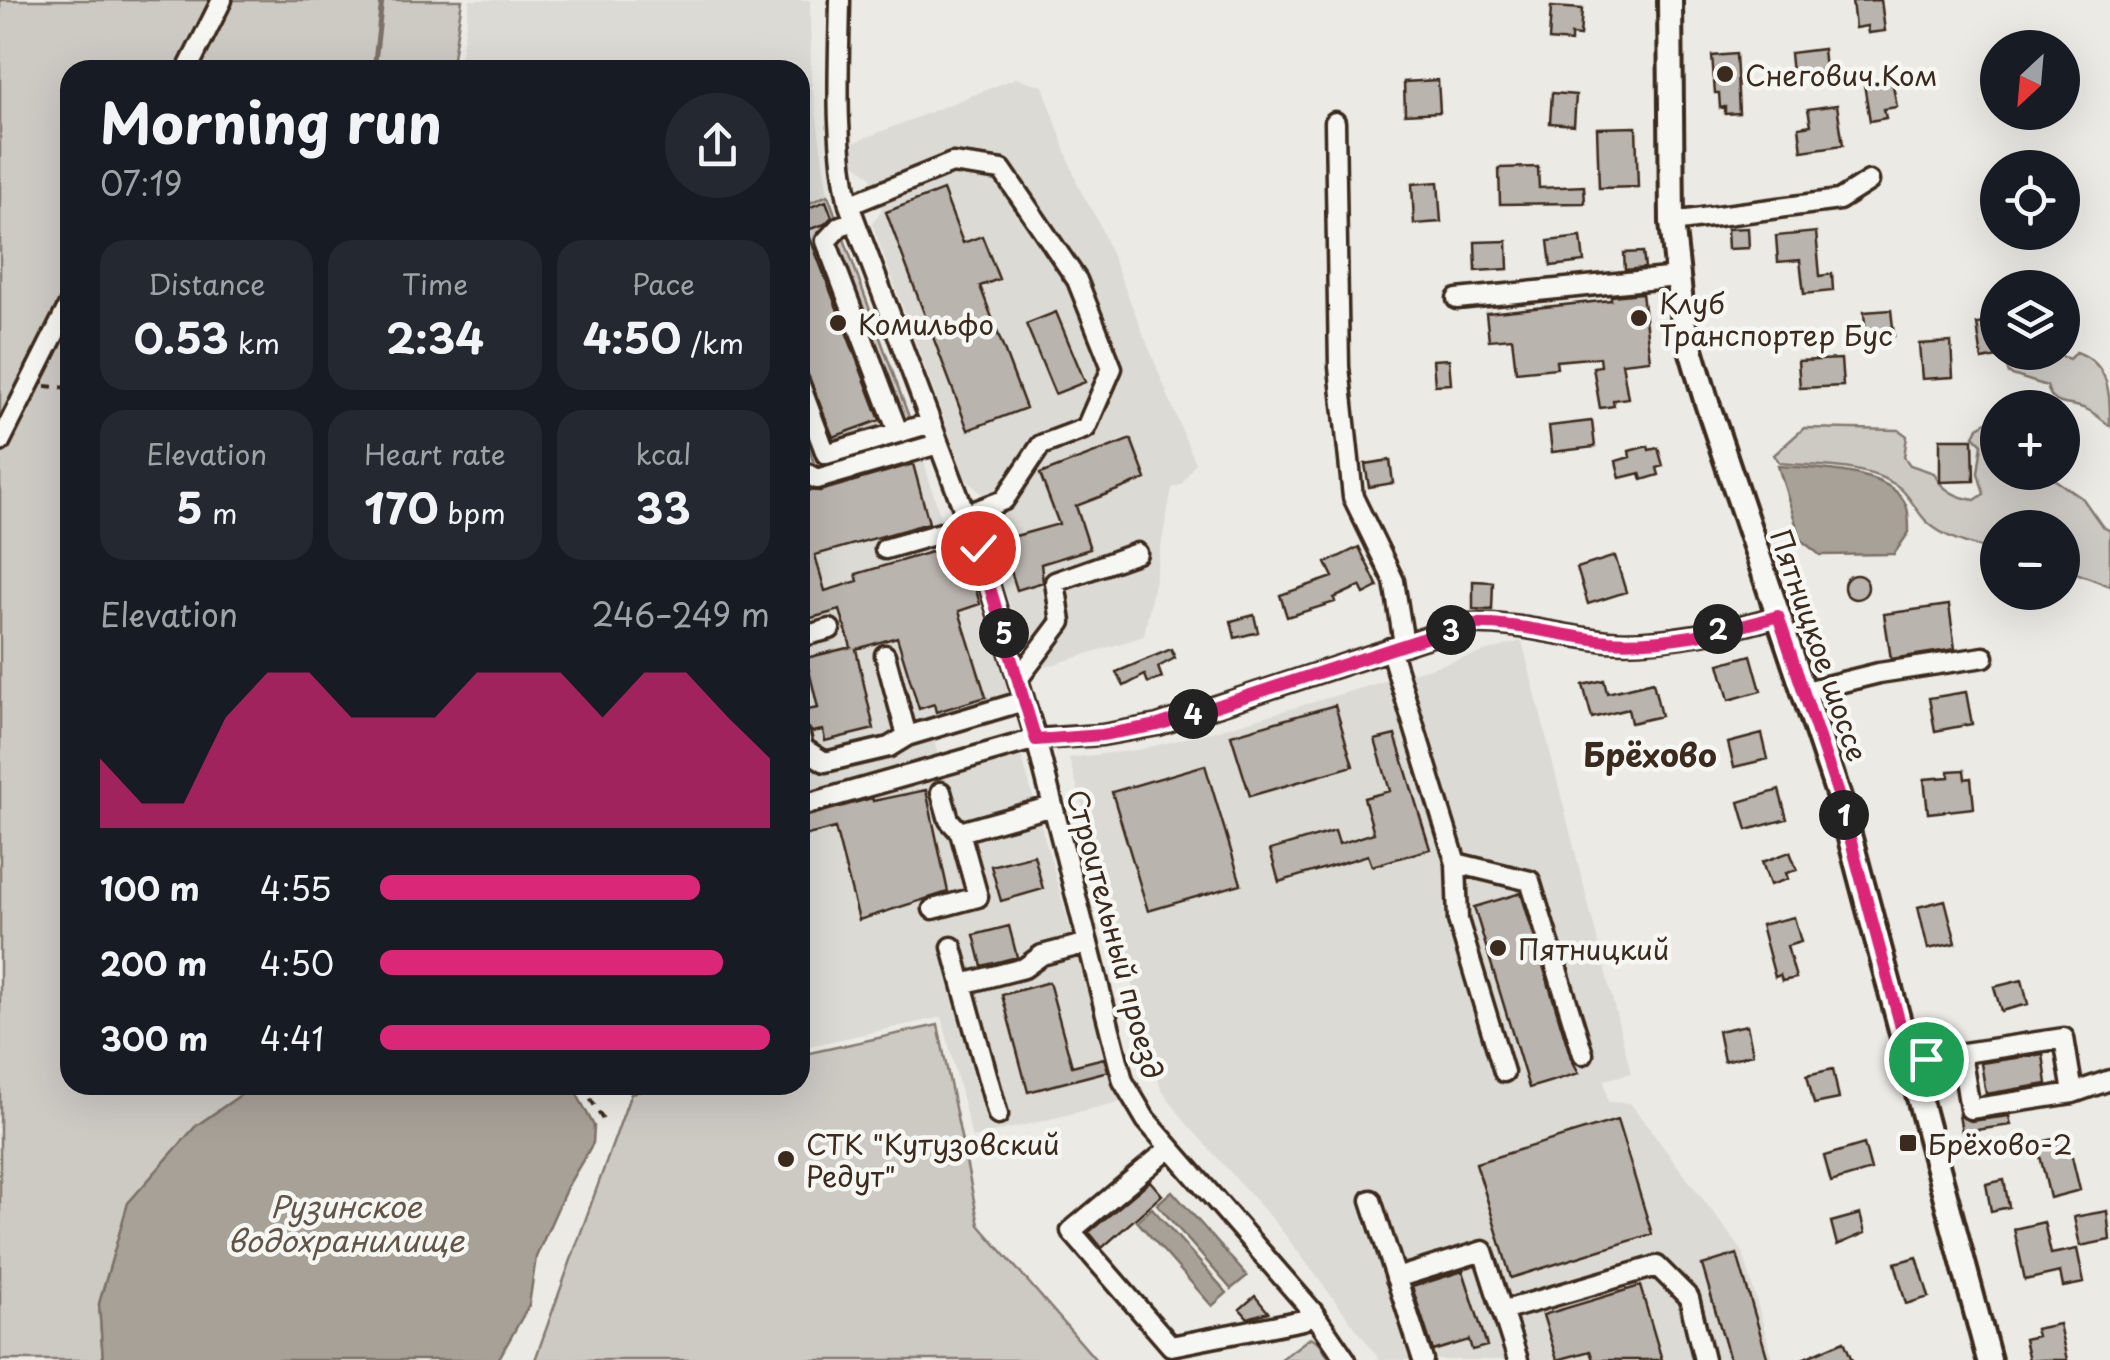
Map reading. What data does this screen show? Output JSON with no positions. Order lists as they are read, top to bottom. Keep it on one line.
{"streets":{"main road":["Пятницкое шоссе"],"street":["Строительный проезд"]},"districts":["Брёхово"],"water":["Рузинское водохранилище"],"places":{"other":["Снегович.Ком","Клуб Транспортер Бус","Комильфо","Пятницкий","СТК \"Кутузовский Редут\""],"transit":["Брёхово-2"]},"north":"bottom left","page":{"map_buttons":["+","−"],"heading":["Morning run","07:19"],"stats":[["Distance","0.53 km"],["Time","2:34"],["Pace","4:50 /km"],["Elevation","5 m"],["Heart rate","170 bpm"],["kcal","33"]],"chart":["Elevation","246–249 m"],"pins":["2","3","5","4","1"],"list":[{"name":"100 m","note":"4:55"},{"name":"200 m","note":"4:50"},{"name":"300 m","note":"4:41"}]}}
